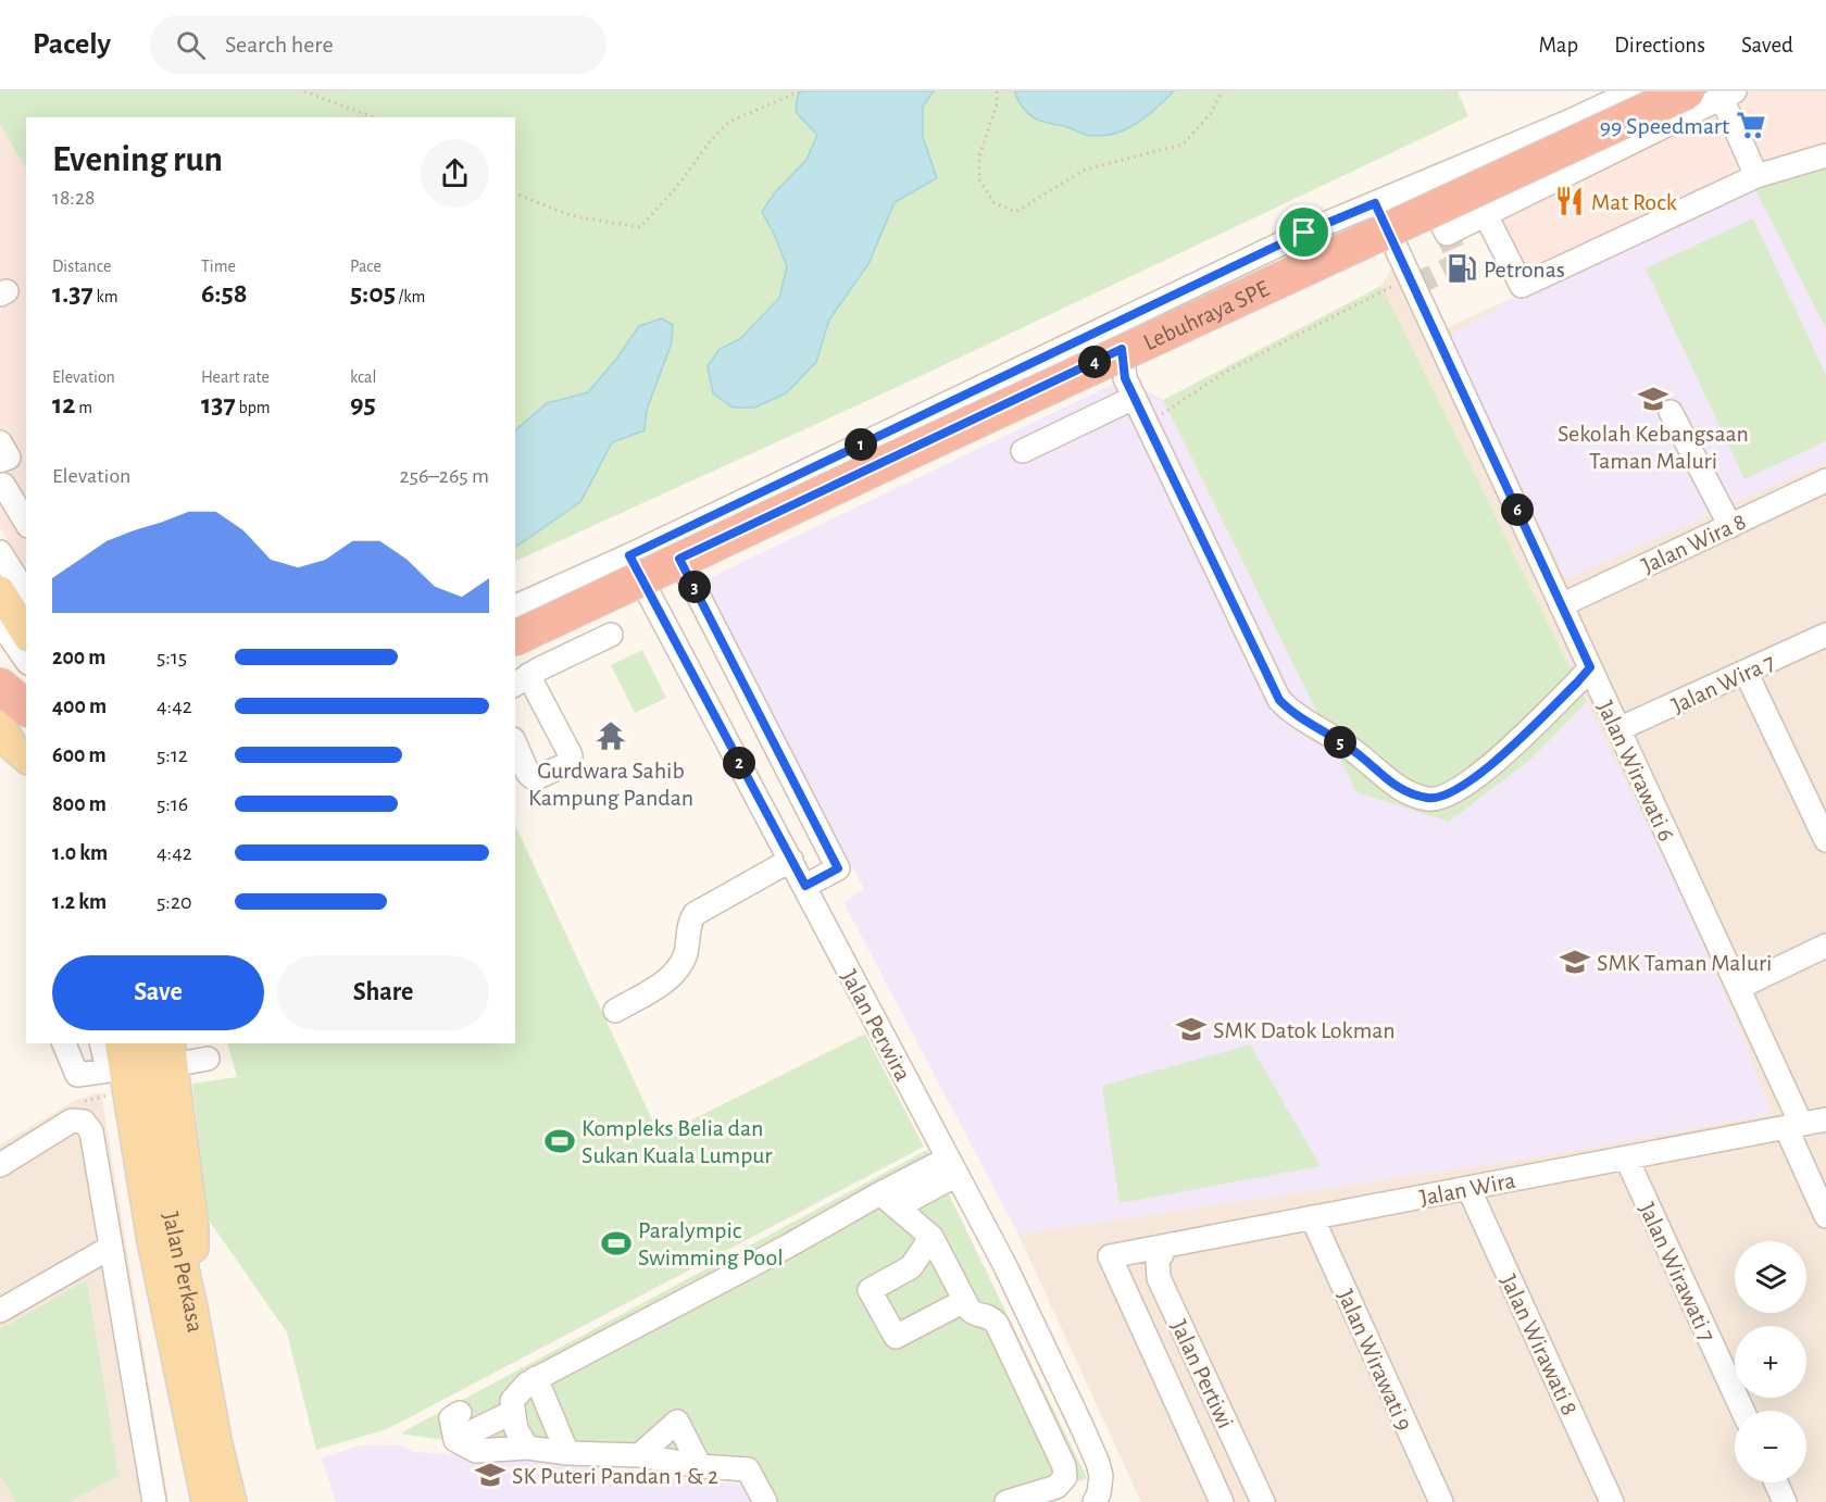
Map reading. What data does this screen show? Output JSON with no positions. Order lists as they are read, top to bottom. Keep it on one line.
{"streets":{"highway":["Lebuhraya SPE"],"main road":["Jalan Perkasa"],"street":["Jalan Wira 8","Jalan Wira 7","Jalan Wirawati 6","Jalan Perwira","Jalan Wira","Jalan Wirawati 7","Jalan Wirawati 8","Jalan Wirawati 9","Jalan Pertiwi"]},"crossings":[["Jalan Wira 8","Jalan Wirawati 6"],["Jalan Wira 7","Jalan Wirawati 6"],["Jalan Wirawati 6","Jalan Wira"],["Jalan Wira","Jalan Wirawati 7"],["Jalan Wira","Jalan Wirawati 8"],["Jalan Wira","Jalan Wirawati 9"],["Jalan Wira","Jalan Pertiwi"]],"places":{"supermarket":["99 Speedmart"],"restaurant":["Mat Rock"],"fuel station":["Petronas"],"school or university":["Sekolah Kebangsaan Taman Maluri","SMK Taman Maluri","SMK Datok Lokman","SK Puteri Pandan 1 & 2"],"temple":["Gurdwara Sahib Kampung Pandan"],"sports":["Kompleks Belia dan Sukan Kuala Lumpur","Paralympic Swimming Pool"]},"page":{"header":"Pacely","search":"Search here","nav":["Map","Directions","Saved"],"heading":["Evening run","18:28"],"stats":[["Distance","1.37 km"],["Time","6:58"],["Pace","5:05 /km"],["Elevation","12 m"],["Heart rate","137 bpm"],["kcal","95"]],"pins":["4","1","6","3","5","2"],"chart":["Elevation","256–265 m"],"list":[{"name":"200 m","note":"5:15"},{"name":"400 m","note":"4:42"},{"name":"600 m","note":"5:12"},{"name":"800 m","note":"5:16"},{"name":"1.0 km","note":"4:42"},{"name":"1.2 km","note":"5:20"}],"buttons":["Save","Share"],"map_buttons":["+","−"]}}
